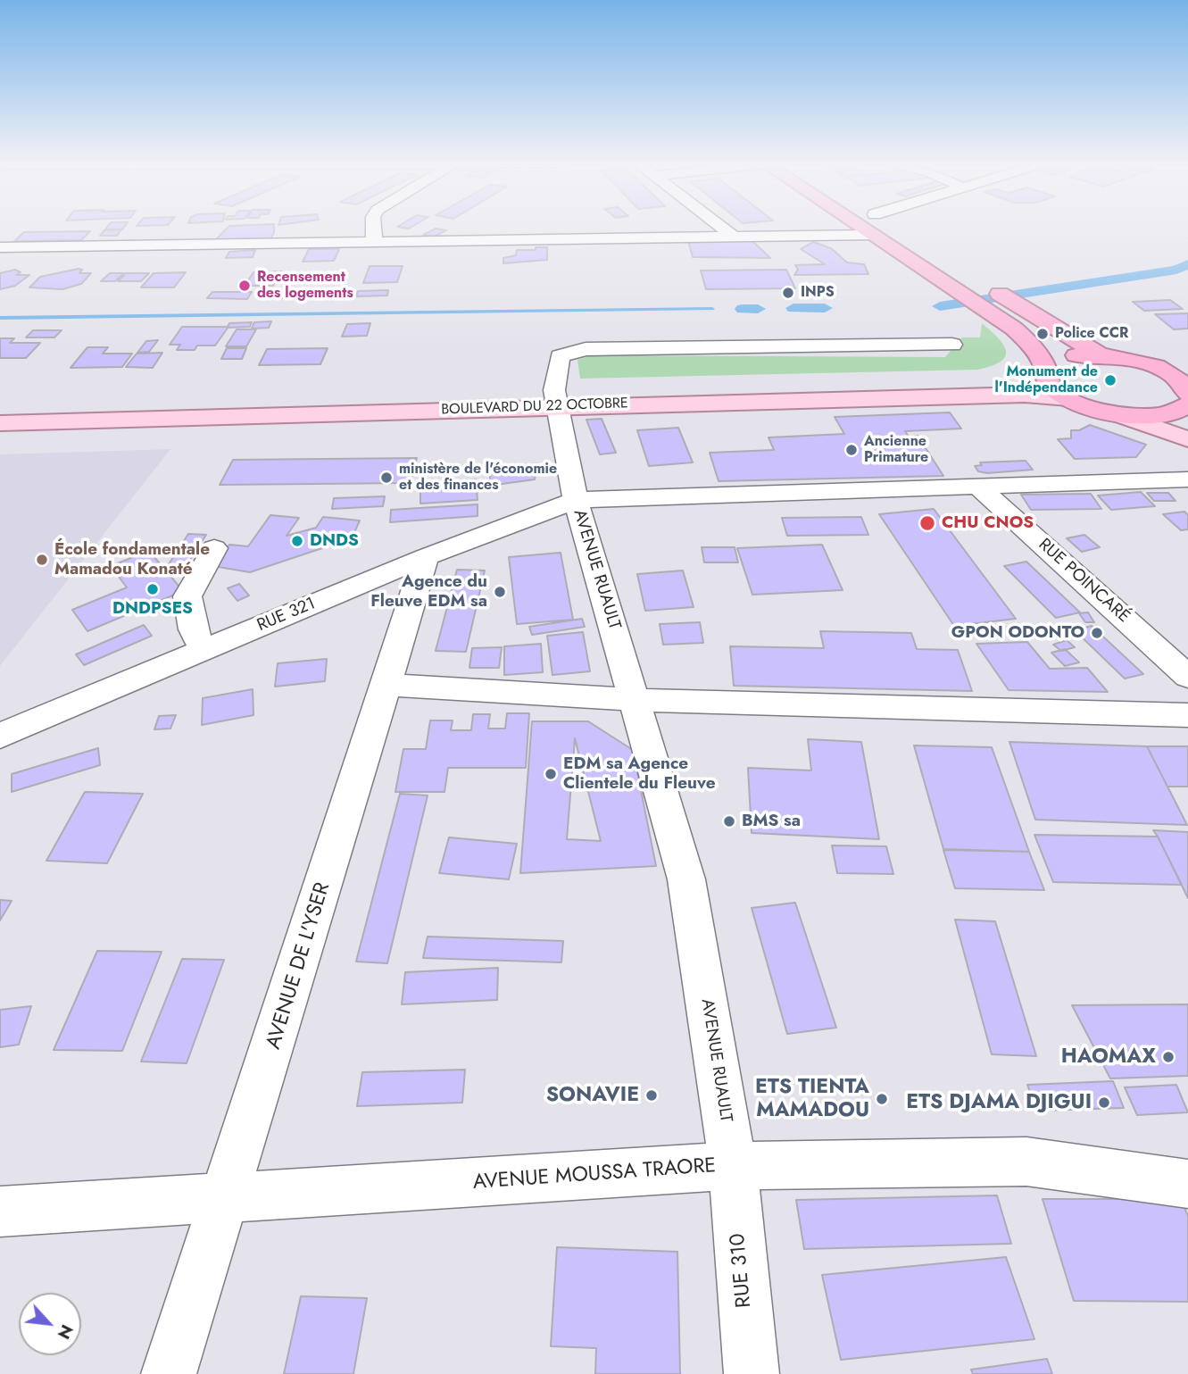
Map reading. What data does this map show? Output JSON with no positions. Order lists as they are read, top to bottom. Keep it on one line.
{"streets":{"main road":["BOULEVARD DU 22 OCTOBRE"],"street":["AVENUE RUAULT","RUE POINCARÉ","RUE 321","AVENUE DE L'YSER","AVENUE MOUSSA TRAORE","RUE 310"]},"crossings":[["BOULEVARD DU 22 OCTOBRE","AVENUE RUAULT"],["AVENUE RUAULT","RUE 321"],["AVENUE RUAULT","AVENUE MOUSSA TRAORE"],["AVENUE RUAULT","RUE 310"],["RUE POINCARÉ","RUE 321"],["RUE 321","AVENUE DE L'YSER"],["AVENUE DE L'YSER","AVENUE MOUSSA TRAORE"],["AVENUE MOUSSA TRAORE","RUE 310"]],"places":["Recensement des logements","INPS","Police CCR","Monument de l'Indépendance","Ancienne Primature","ministère de l'économie et des finances","CHU CNOS","DNDS","École fondamentale Mamadou Konaté","DNDPSES","Agence du Fleuve EDM sa","GPON ODONTO","EDM sa Agence Clientele du Fleuve","BMS sa","HAOMAX","SONAVIE","ETS TIENTA MAMADOU","ETS DJAMA DJIGUI"],"north":"bottom right"}
